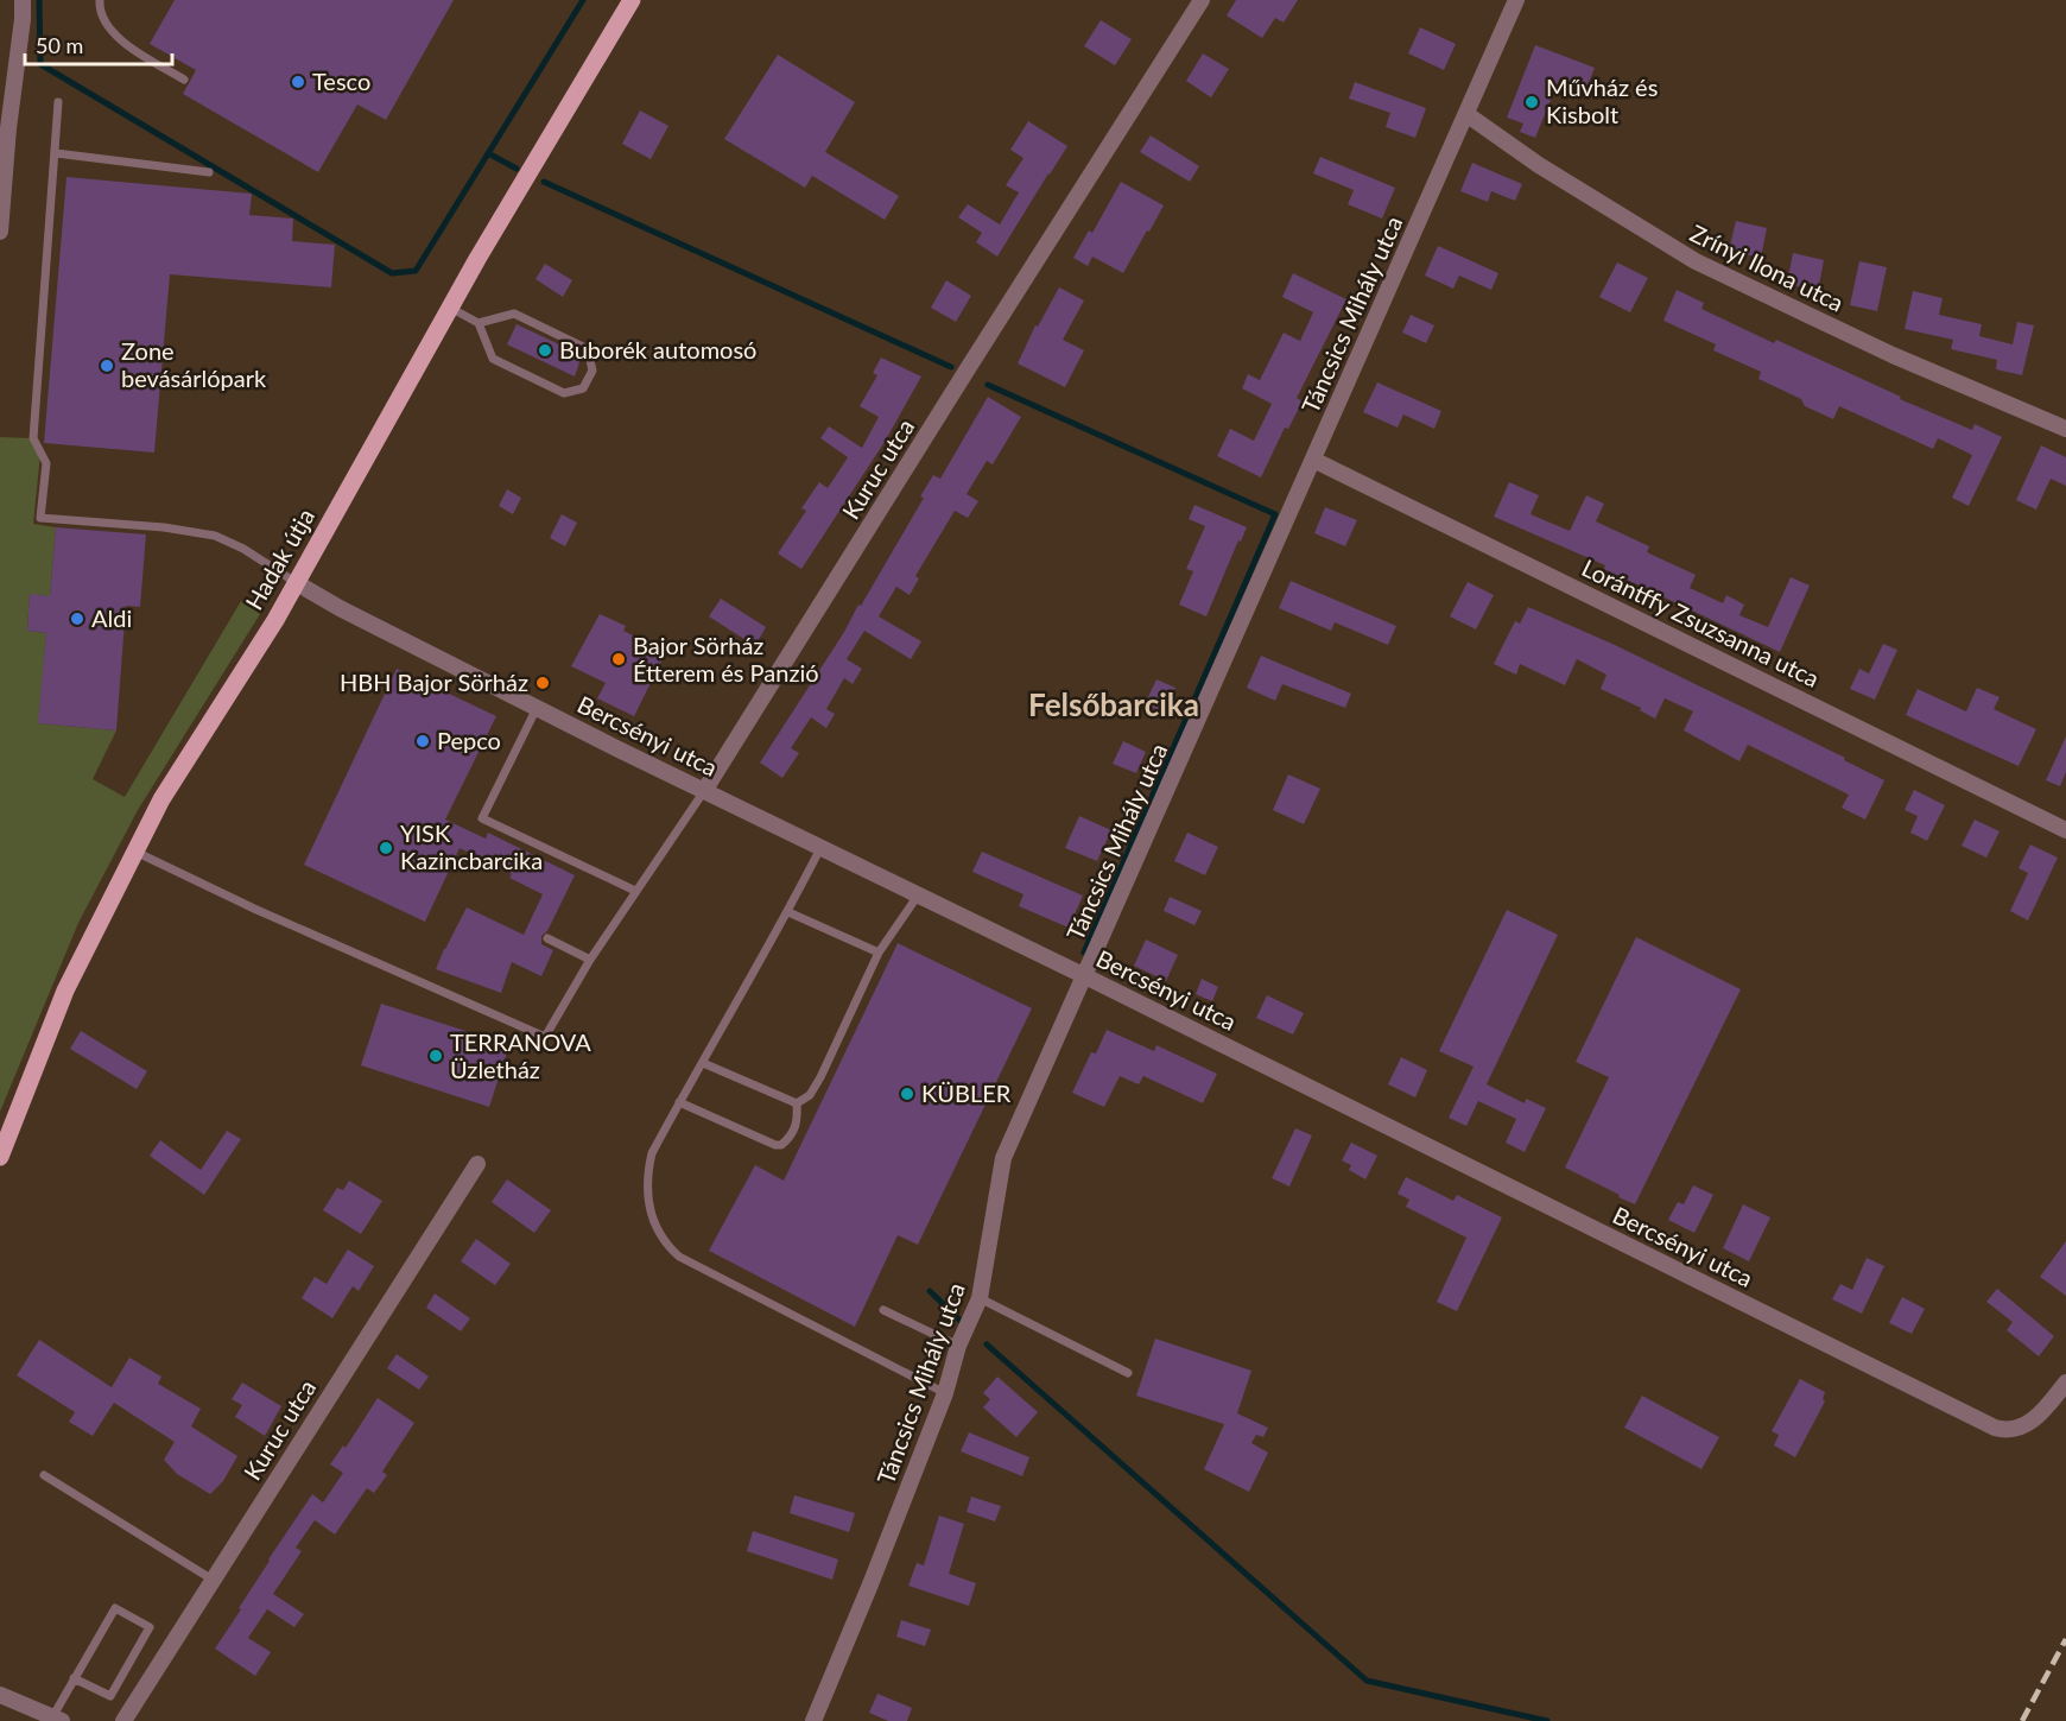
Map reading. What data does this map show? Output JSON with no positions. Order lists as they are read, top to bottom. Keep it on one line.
{"streets":{"main road":["Hadak útja"],"street":["Zrínyi Ilona utca","Táncsics Mihály utca","Kuruc utca","Lorántffy Zsuzsanna utca","Bercsényi utca"]},"crossings":[["Zrínyi Ilona utca","Táncsics Mihály utca"],["Táncsics Mihály utca","Lorántffy Zsuzsanna utca"],["Táncsics Mihály utca","Bercsényi utca"],["Kuruc utca","Hadak útja"],["Kuruc utca","Bercsényi utca"],["Hadak útja","Bercsényi utca"]],"districts":["Felsőbarcika"],"places":["Tesco","Művház és Kisbolt","Buborék automosó","Zone bevásárlópark","Aldi","Bajor Sörház Étterem és Panzió","HBH Bajor Sörház","Pepco","YISK Kazincbarcika","TERRANOVA Üzletház","KÜBLER"],"scale_bar":"50 m"}
